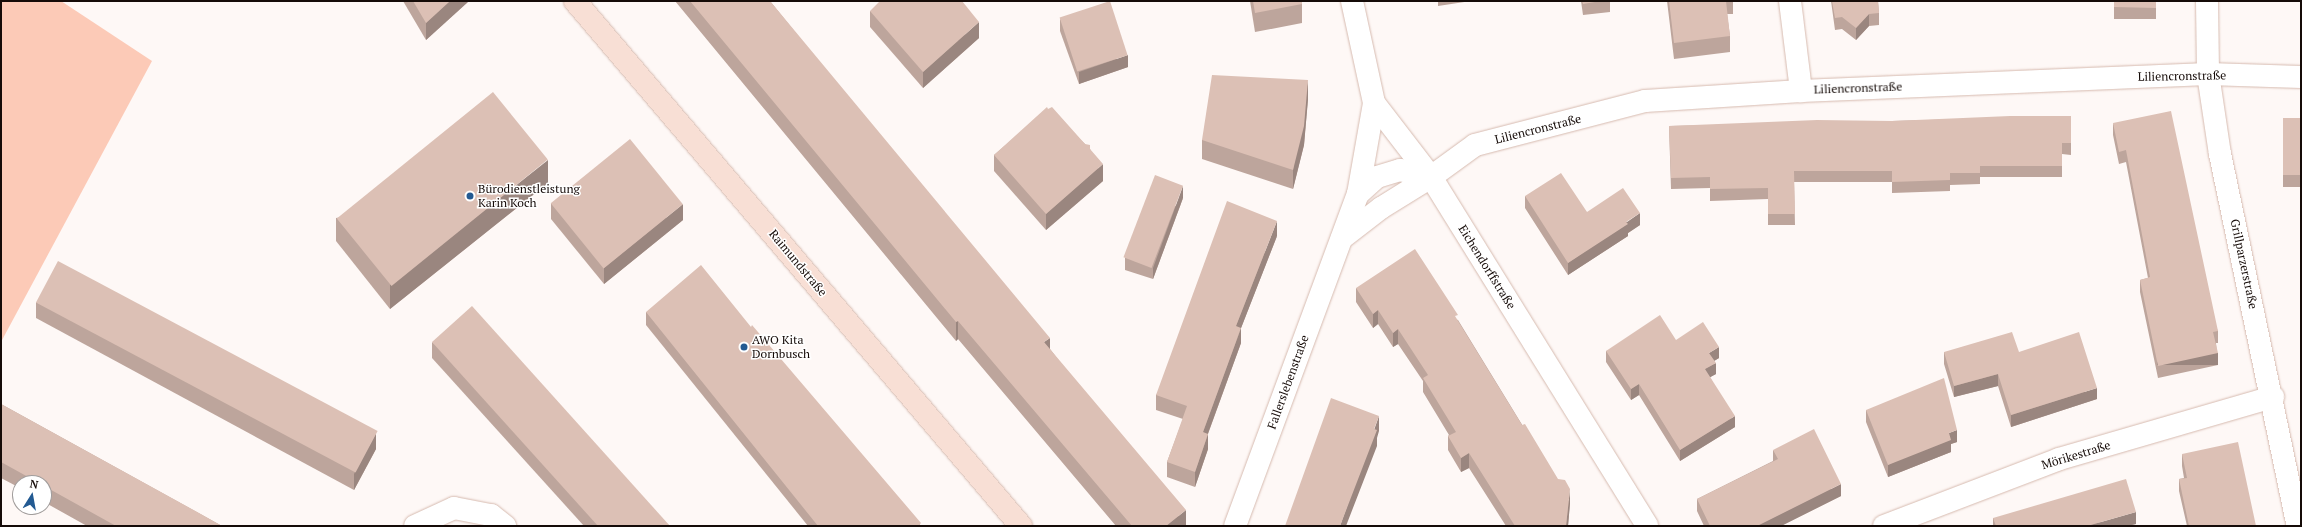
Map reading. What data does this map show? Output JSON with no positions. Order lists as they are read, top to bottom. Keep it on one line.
{"streets":{"street":["Liliencronstraße","Raimundstraße","Grillparzerstraße","Eichendorffstraße","Fallerslebenstraße","Mörikestraße"]},"crossings":[["Liliencronstraße","Grillparzerstraße"],["Liliencronstraße","Eichendorffstraße"],["Liliencronstraße","Fallerslebenstraße"],["Grillparzerstraße","Mörikestraße"],["Eichendorffstraße","Fallerslebenstraße"]],"places":["Bürodienstleistung Karin Koch","AWO Kita Dornbusch"],"north":"top"}
